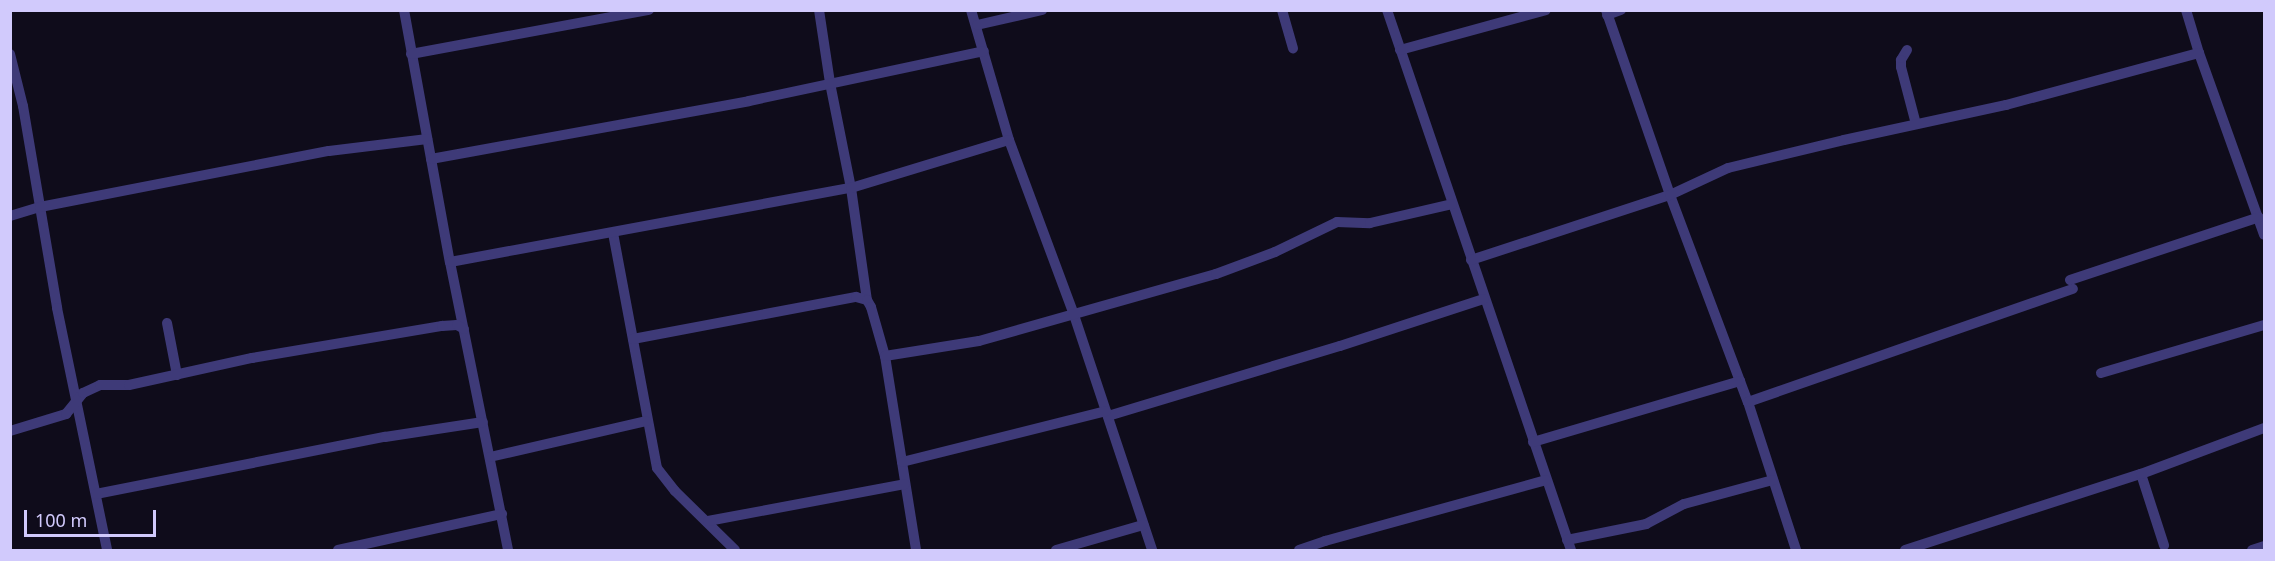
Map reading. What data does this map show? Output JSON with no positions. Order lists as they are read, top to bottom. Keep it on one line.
{"scale_bar":"100 m"}
